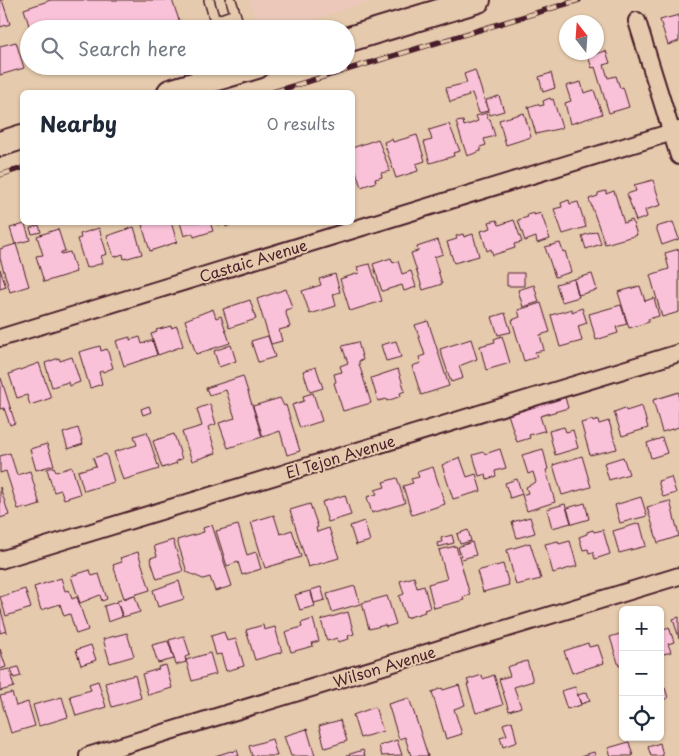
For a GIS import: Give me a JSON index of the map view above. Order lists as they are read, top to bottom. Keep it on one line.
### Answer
{"streets":{"street":["Castaic Avenue","El Tejon Avenue","Wilson Avenue"]},"north":"top","page":{"search":"Search here","heading":["Nearby","0 results"],"map_buttons":["+","−"]}}
